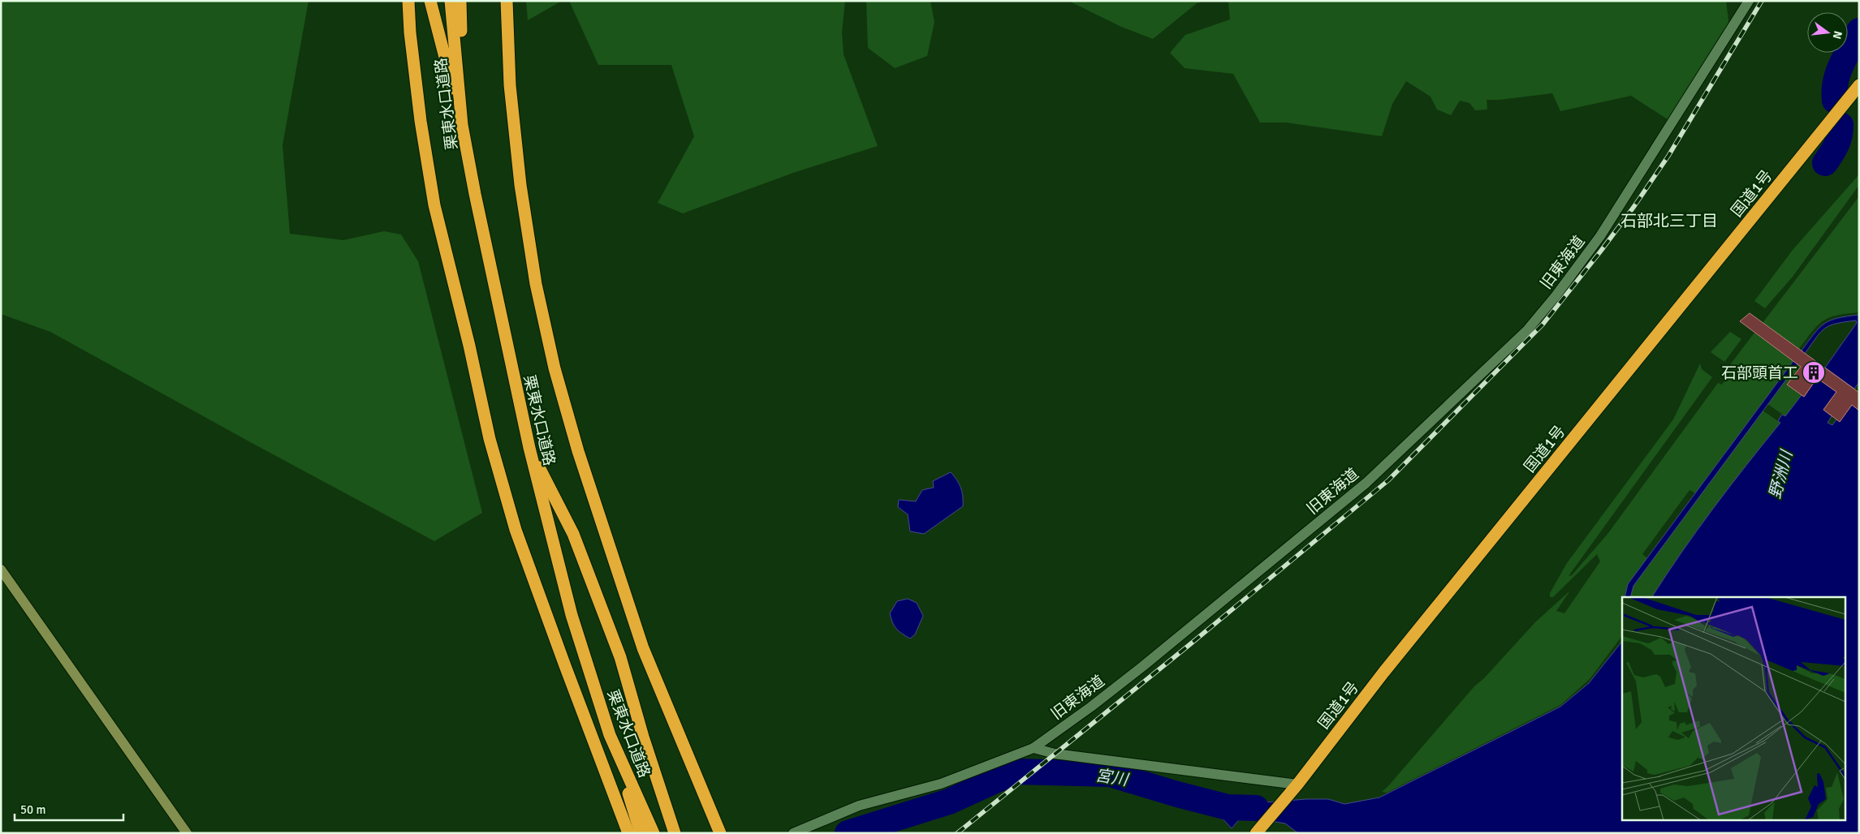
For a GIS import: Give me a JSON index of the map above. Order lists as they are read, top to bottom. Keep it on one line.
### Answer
{"streets":{"highway":["栗東水口道路","国道1号"],"street":["旧東海道"]},"districts":["石部北三丁目"],"water":["野洲川","宮川"],"places":{"building":["石部頭首工"]},"scale_bar":"50 m","north":"right"}
